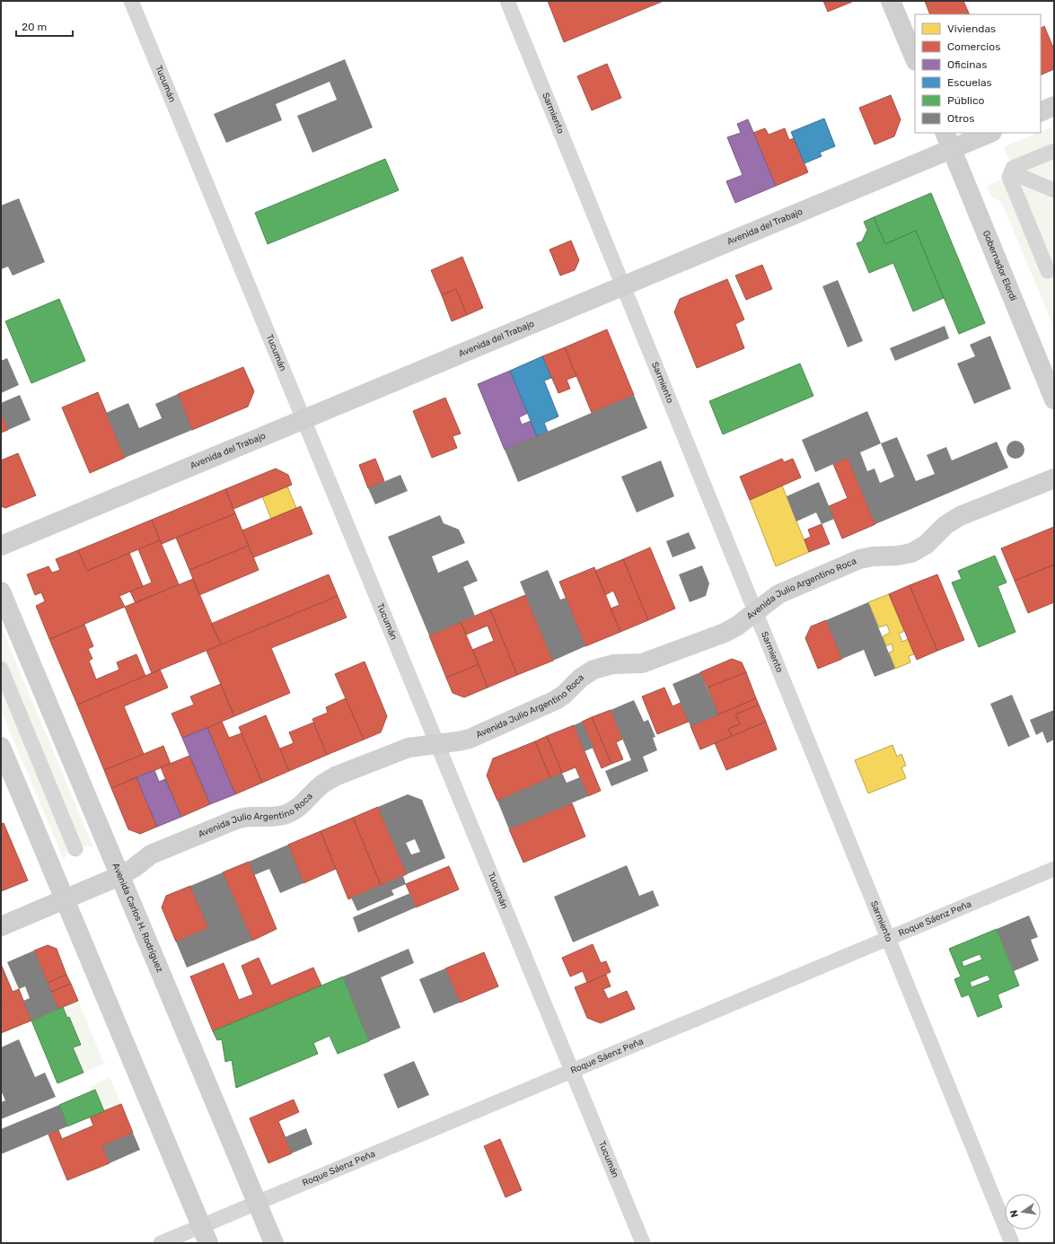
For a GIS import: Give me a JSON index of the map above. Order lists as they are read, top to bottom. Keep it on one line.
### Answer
{"streets":{"street":["Tucumán","Sarmiento","Avenida del Trabajo","Gobernador Elordi","Avenida Julio Argentino Roca","Avenida Carlos H. Rodríguez","Roque Sáenz Peña"]},"crossings":[["Tucumán","Avenida del Trabajo"],["Tucumán","Avenida Julio Argentino Roca"],["Tucumán","Roque Sáenz Peña"],["Sarmiento","Avenida del Trabajo"],["Sarmiento","Avenida Julio Argentino Roca"],["Sarmiento","Roque Sáenz Peña"],["Avenida del Trabajo","Gobernador Elordi"],["Avenida Julio Argentino Roca","Avenida Carlos H. Rodríguez"],["Avenida Carlos H. Rodríguez","Roque Sáenz Peña"]],"legend":["Viviendas","Comercios","Oficinas","Escuelas","Público","Otros"],"scale_bar":"20 m","north":"left"}
